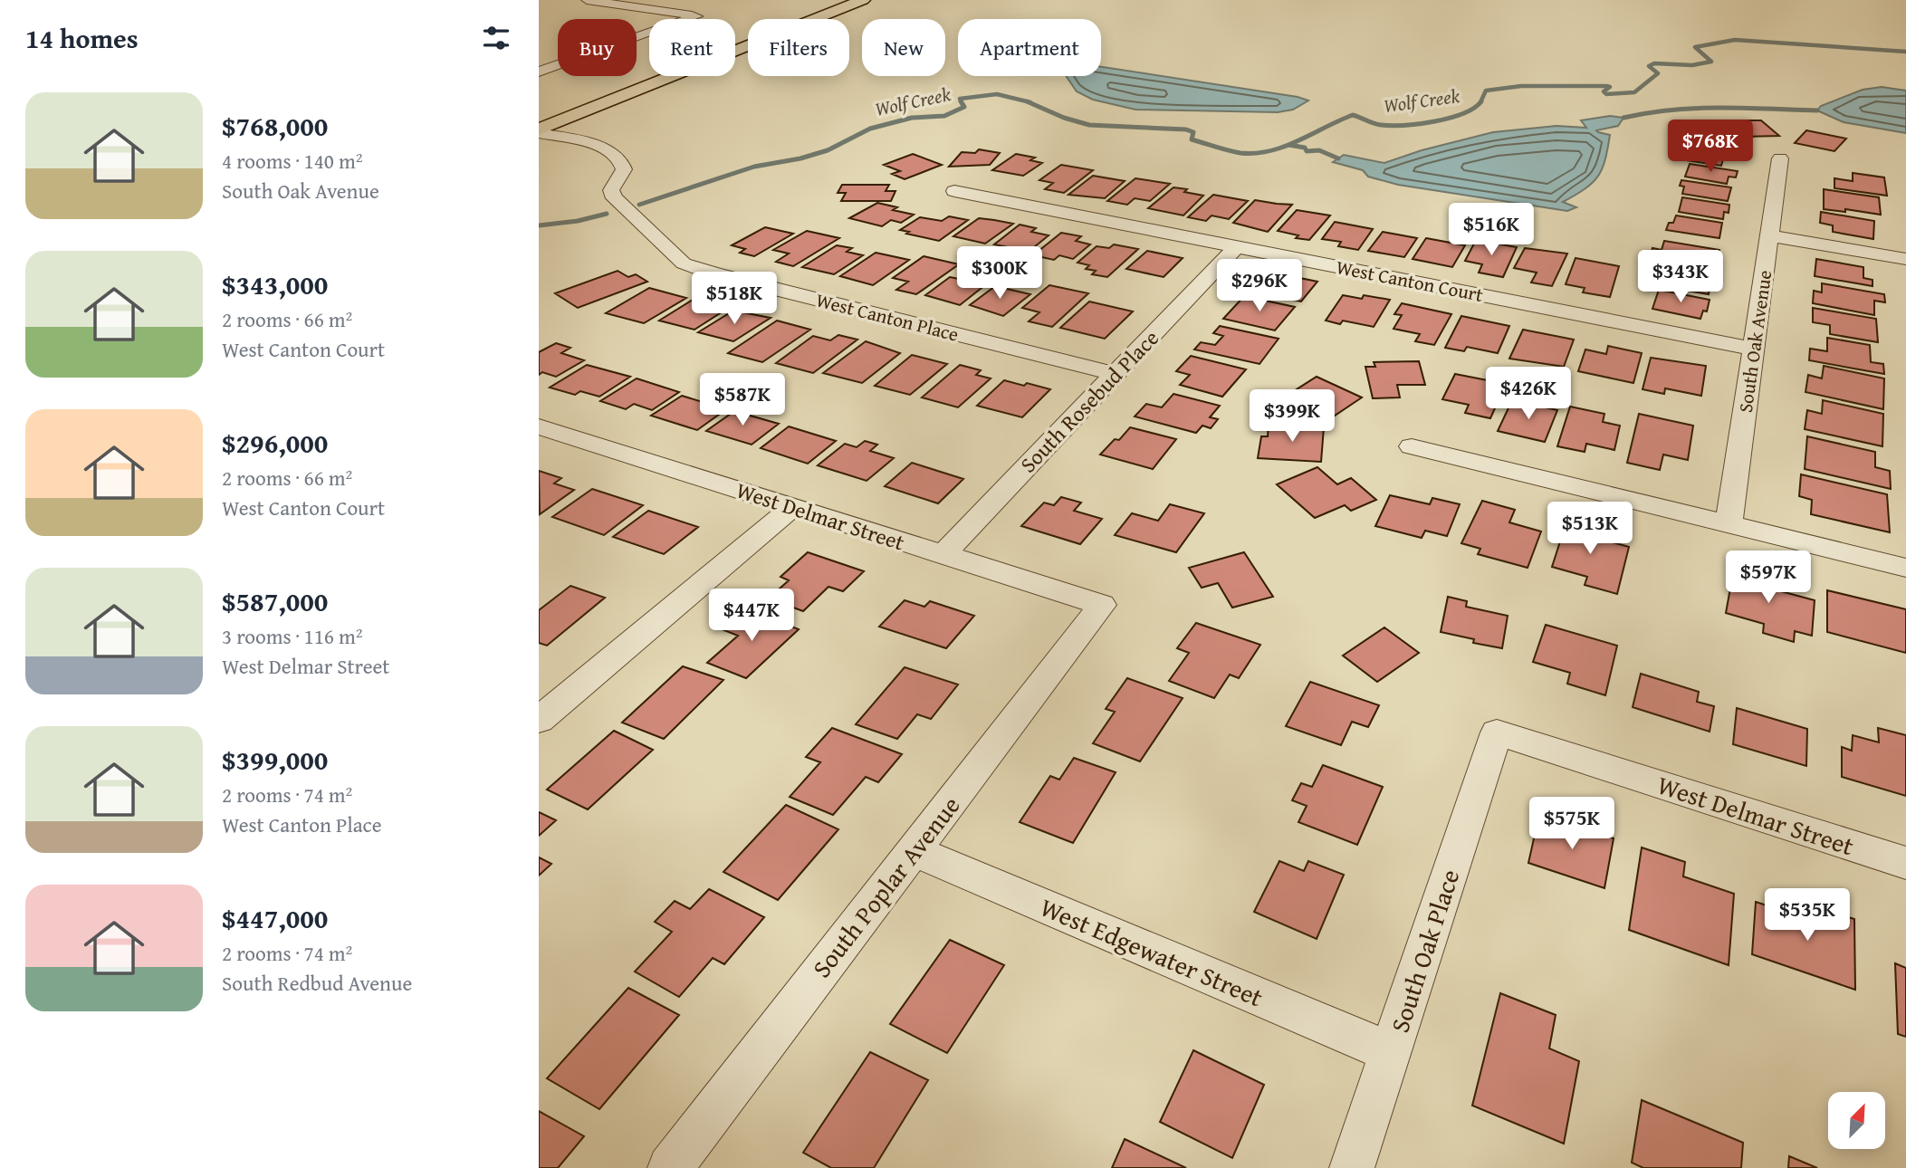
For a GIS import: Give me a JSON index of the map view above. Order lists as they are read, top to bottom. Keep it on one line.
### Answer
{"streets":{"street":["West Canton Court","West Canton Place","South Oak Avenue","South Rosebud Place","West Delmar Street","South Poplar Avenue","South Oak Place","West Edgewater Street"]},"crossings":[["West Canton Court","South Oak Avenue"],["West Canton Court","South Rosebud Place"],["West Canton Place","South Rosebud Place"],["South Rosebud Place","West Delmar Street"],["West Delmar Street","South Poplar Avenue"],["West Delmar Street","South Oak Place"],["South Poplar Avenue","West Edgewater Street"],["South Oak Place","West Edgewater Street"]],"water":["Wolf Creek"],"north":"top right","page":{"heading":"14 homes","chip":["Buy","Rent","Filters","New","Apartment"],"list":[{"name":"$768,000","note":"4 rooms · 140 m² · South Oak Avenue"},{"name":"$343,000","note":"2 rooms · 66 m² · West Canton Court"},{"name":"$296,000","note":"2 rooms · 66 m² · West Canton Court"},{"name":"$587,000","note":"3 rooms · 116 m² · West Delmar Street"},{"name":"$399,000","note":"2 rooms · 74 m² · West Canton Place"},{"name":"$447,000","note":"2 rooms · 74 m² · South Redbud Avenue"}],"price":["$768K","$516K","$300K","$343K","$296K","$518K","$426K","$587K","$399K","$513K","$597K","$447K","$575K","$535K"]}}
